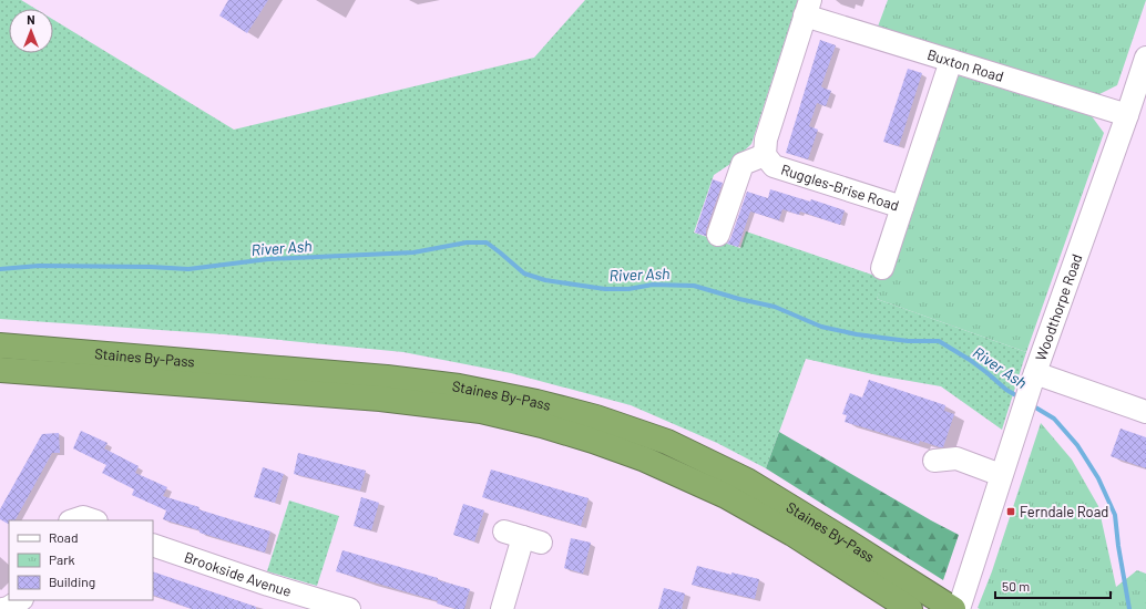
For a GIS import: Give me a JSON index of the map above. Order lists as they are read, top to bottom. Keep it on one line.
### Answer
{"streets":{"highway":["Staines By-Pass"],"street":["Buxton Road","Ruggles-Brise Road","Woodthorpe Road","Brookside Avenue"]},"crossings":[["Buxton Road","Ruggles-Brise Road"],["Buxton Road","Woodthorpe Road"],["Woodthorpe Road","Staines By-Pass"]],"water":["River Ash"],"places":{"transit":["Ferndale Road"]},"legend":["Road","Park","Building"],"scale_bar":"50 m","north":"top"}
